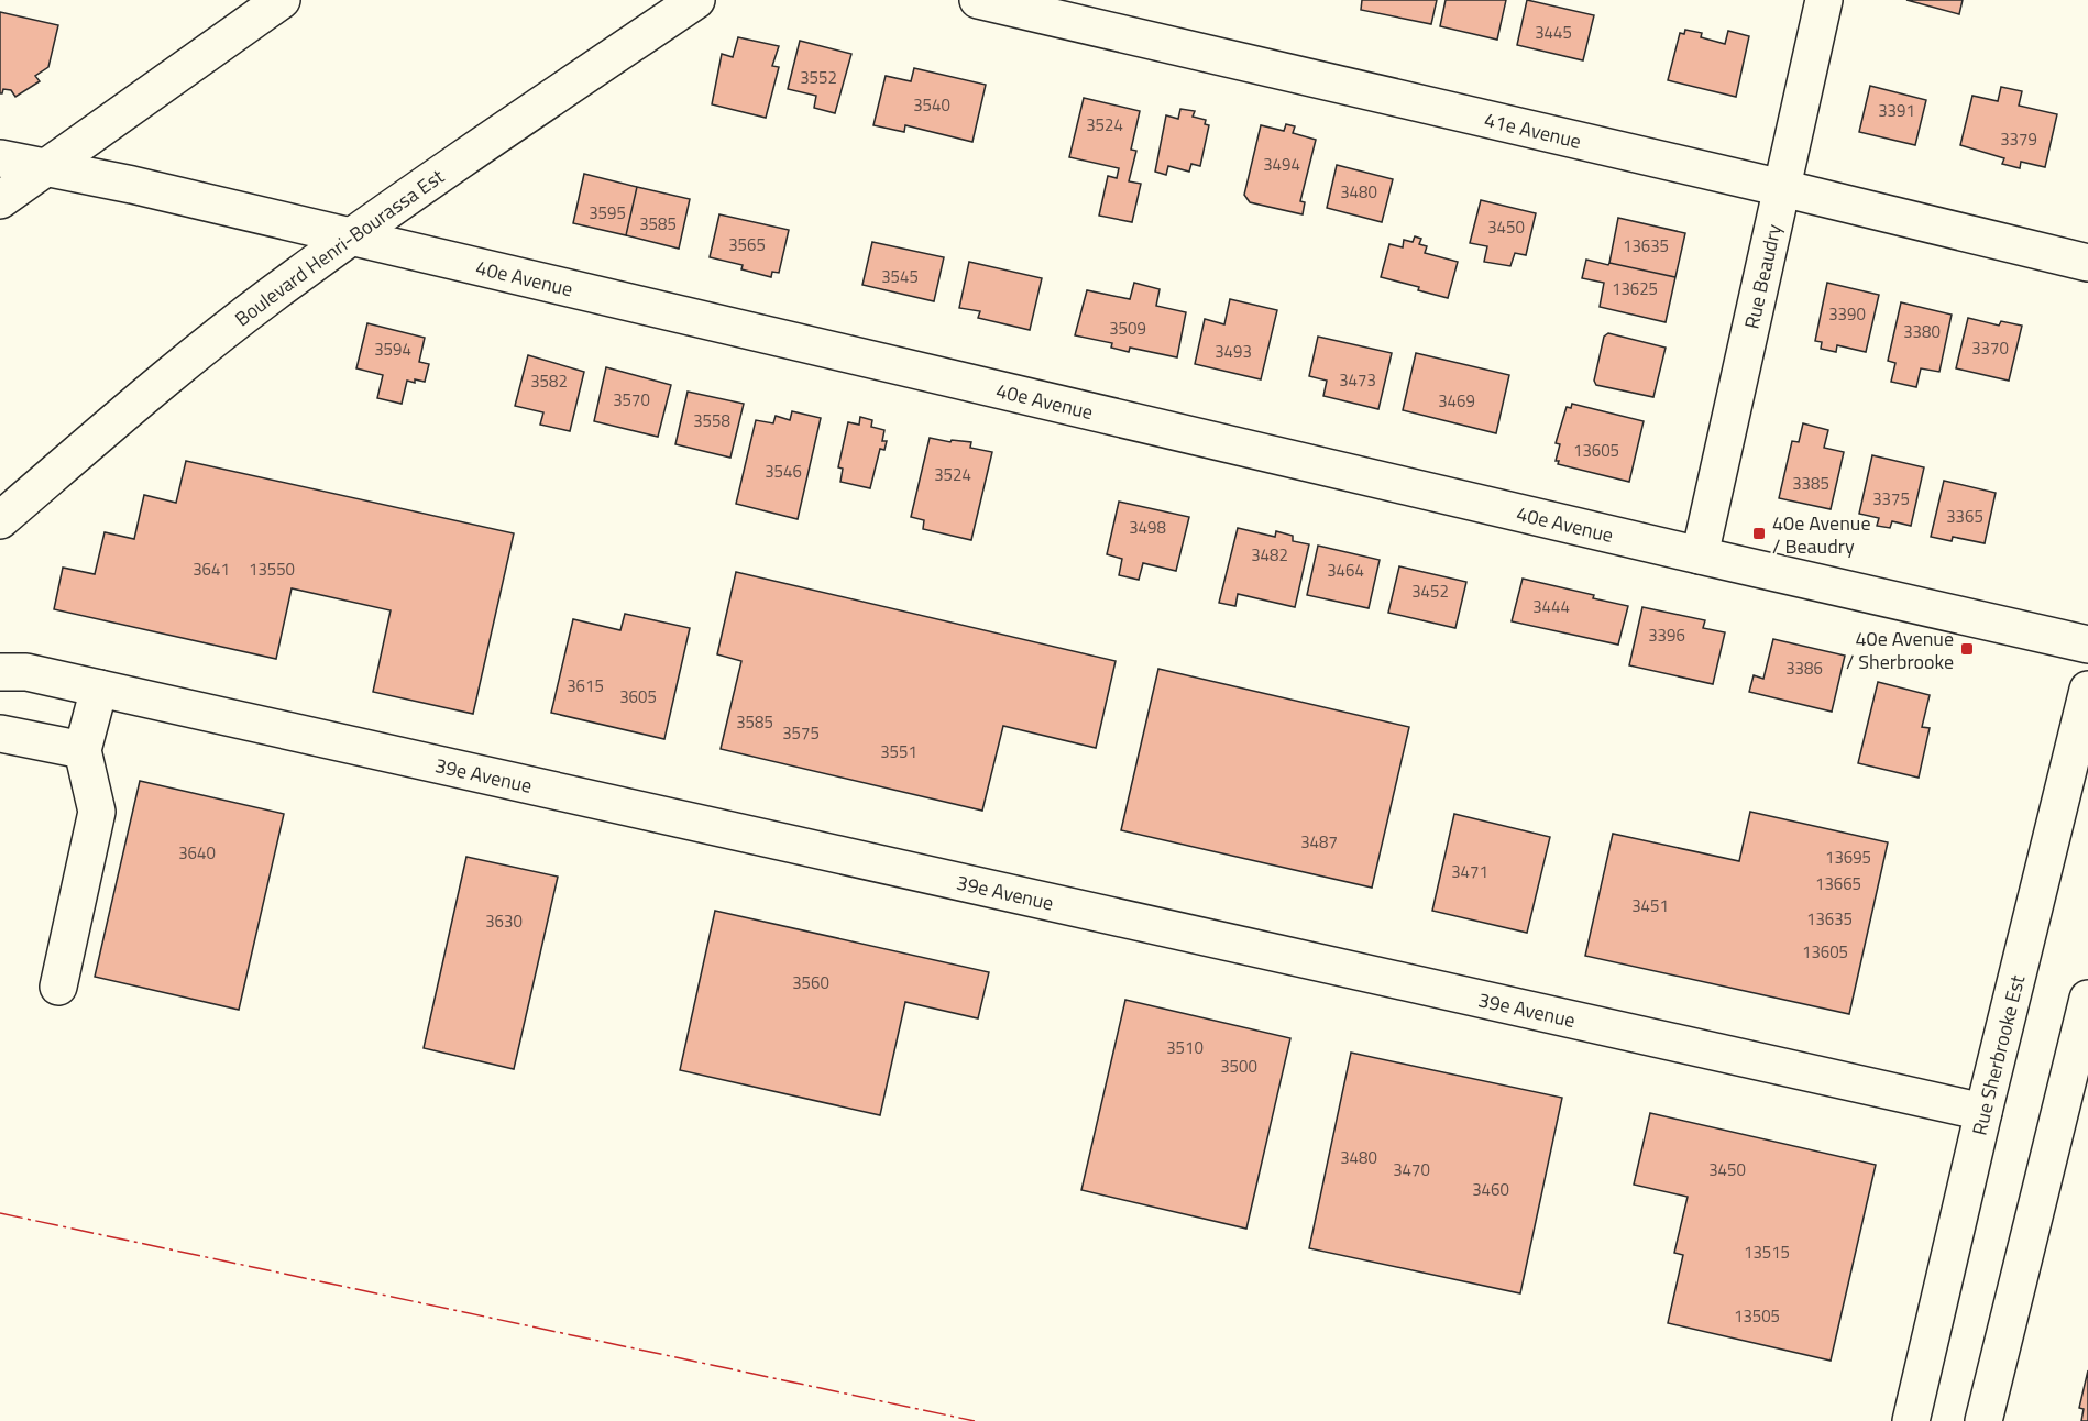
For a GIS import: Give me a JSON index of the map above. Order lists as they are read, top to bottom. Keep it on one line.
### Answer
{"streets":{"street":["41e Avenue","Boulevard Henri-Bourassa Est","Rue Beaudry","40e Avenue","39e Avenue","Rue Sherbrooke Est"]},"crossings":[["41e Avenue","Rue Beaudry"],["Boulevard Henri-Bourassa Est","40e Avenue"],["Rue Beaudry","40e Avenue"],["39e Avenue","Rue Sherbrooke Est"]],"places":{"transit":["40e Avenue / Beaudry","40e Avenue / Sherbrooke"]},"house_numbers":["3445","3552","3540","3391","3524","3379","3494","3480","3595","3585","3450","3565","13635","3545","13625","3390","3509","3380","3370","3594","3493","3473","3582","3570","3469","3558","13605","3546","3524","3385","3375","3365","3498","3482","3641","13550","3464","3452","3444","3396","3386","3615","3605","3585","3575","3551","3487","3640","13695","3471","13665","3451","13635","3630","13605","3560","3510","3500","3480","3470","3450","3460","13515","13505"]}
